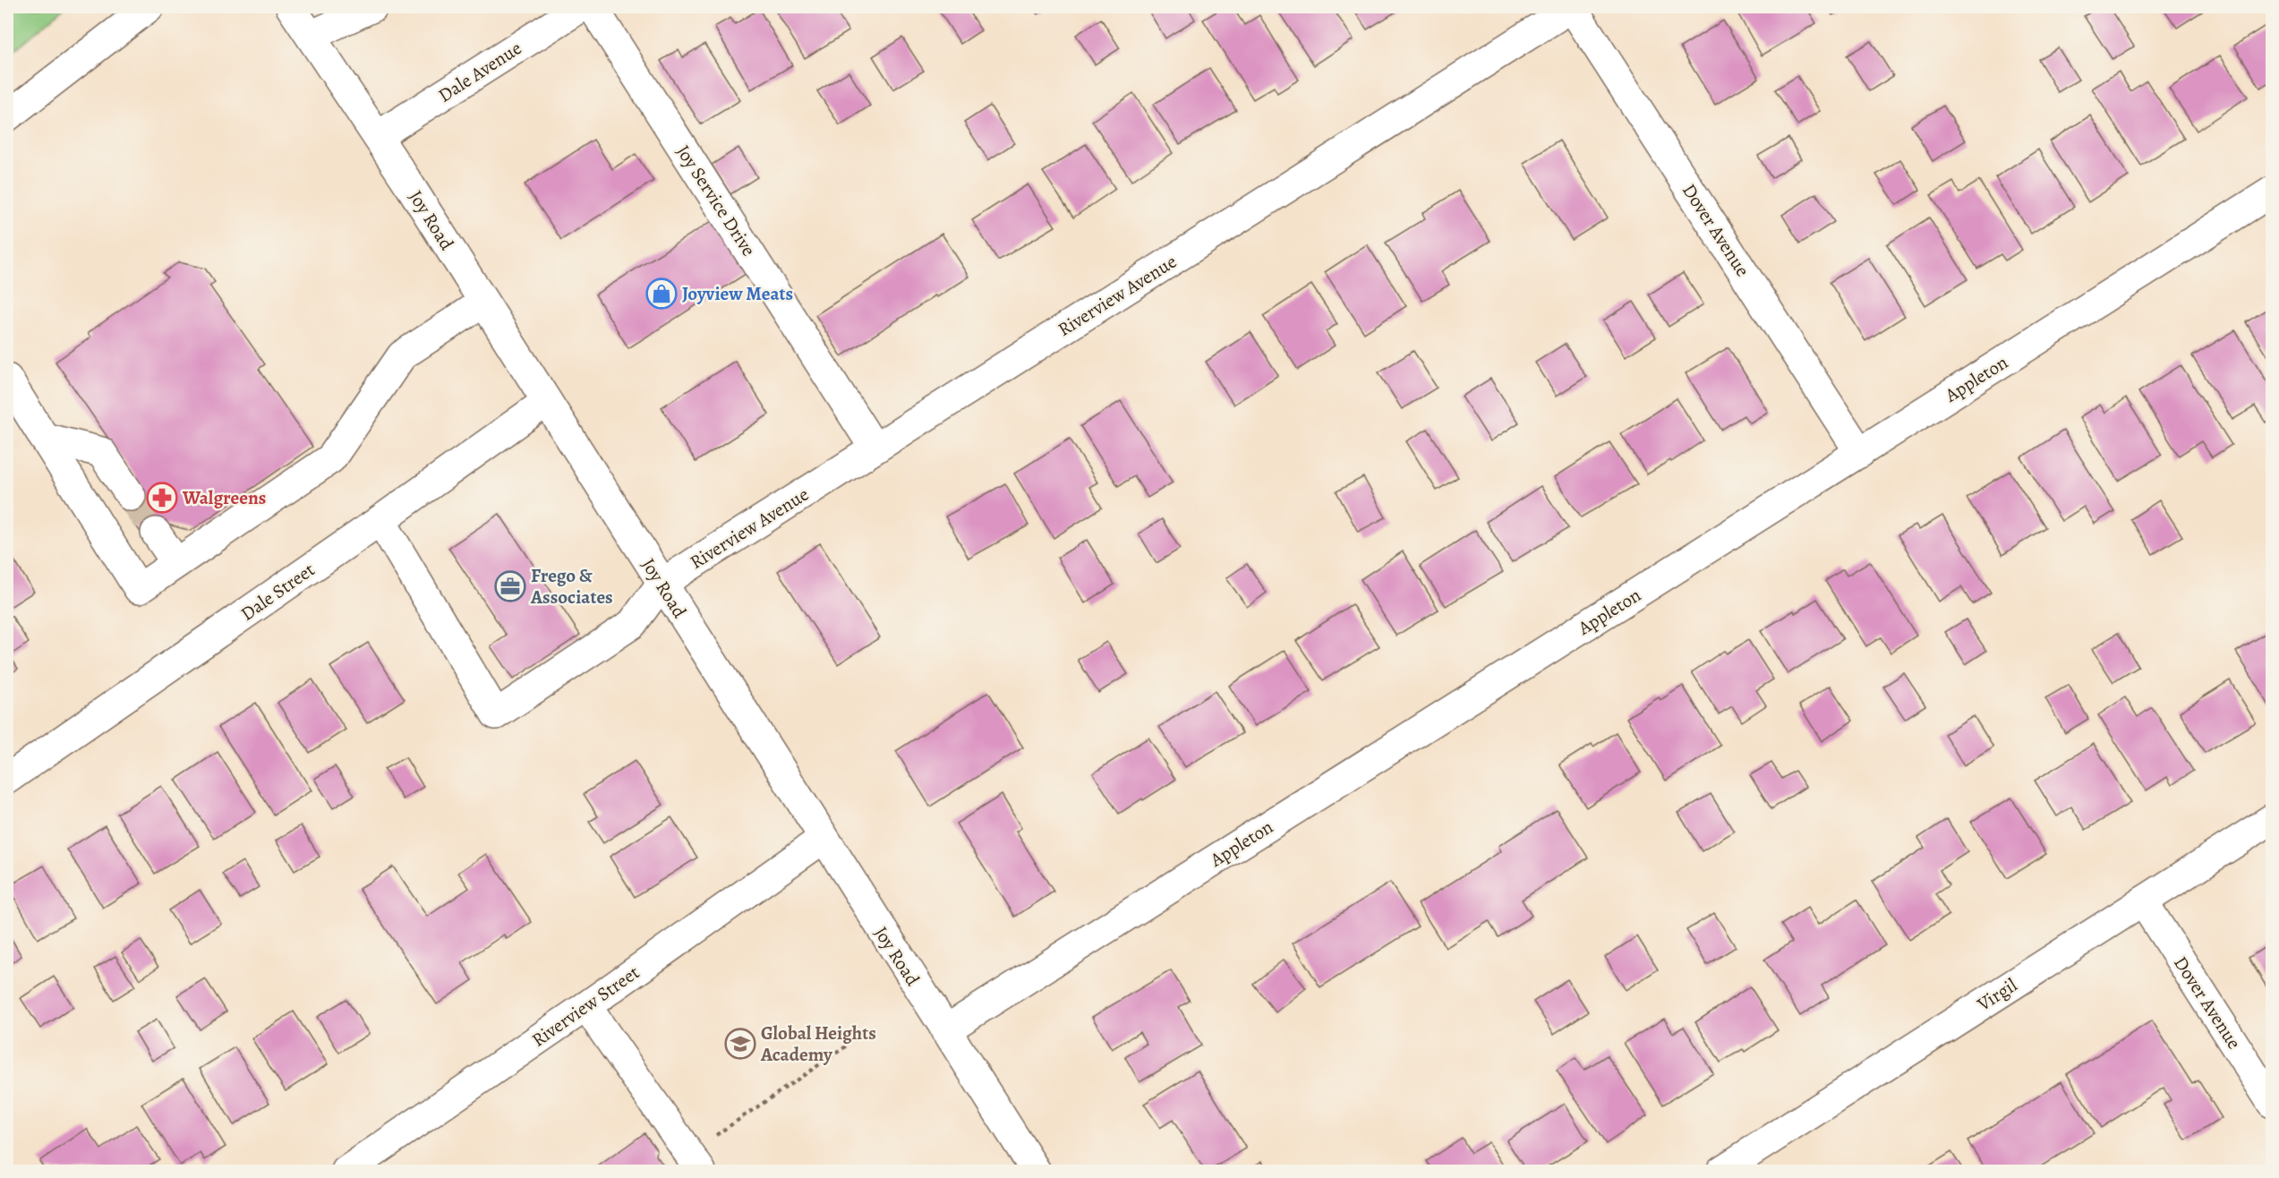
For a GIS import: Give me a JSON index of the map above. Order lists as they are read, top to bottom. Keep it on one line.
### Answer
{"streets":{"street":["Dale Avenue","Joy Service Drive","Joy Road","Dover Avenue","Riverview Avenue","Appleton","Dale Street","Virgil","Riverview Street"]},"crossings":[["Dale Avenue","Joy Road"],["Joy Service Drive","Riverview Avenue"],["Joy Road","Riverview Avenue"],["Joy Road","Appleton"],["Joy Road","Dale Street"],["Joy Road","Riverview Street"],["Dover Avenue","Riverview Avenue"],["Dover Avenue","Appleton"],["Dover Avenue","Virgil"]],"places":{"shop":["Joyview Meats"],"pharmacy":["Walgreens"],"office":["Frego & Associates"],"school or university":["Global Heights Academy"]}}
